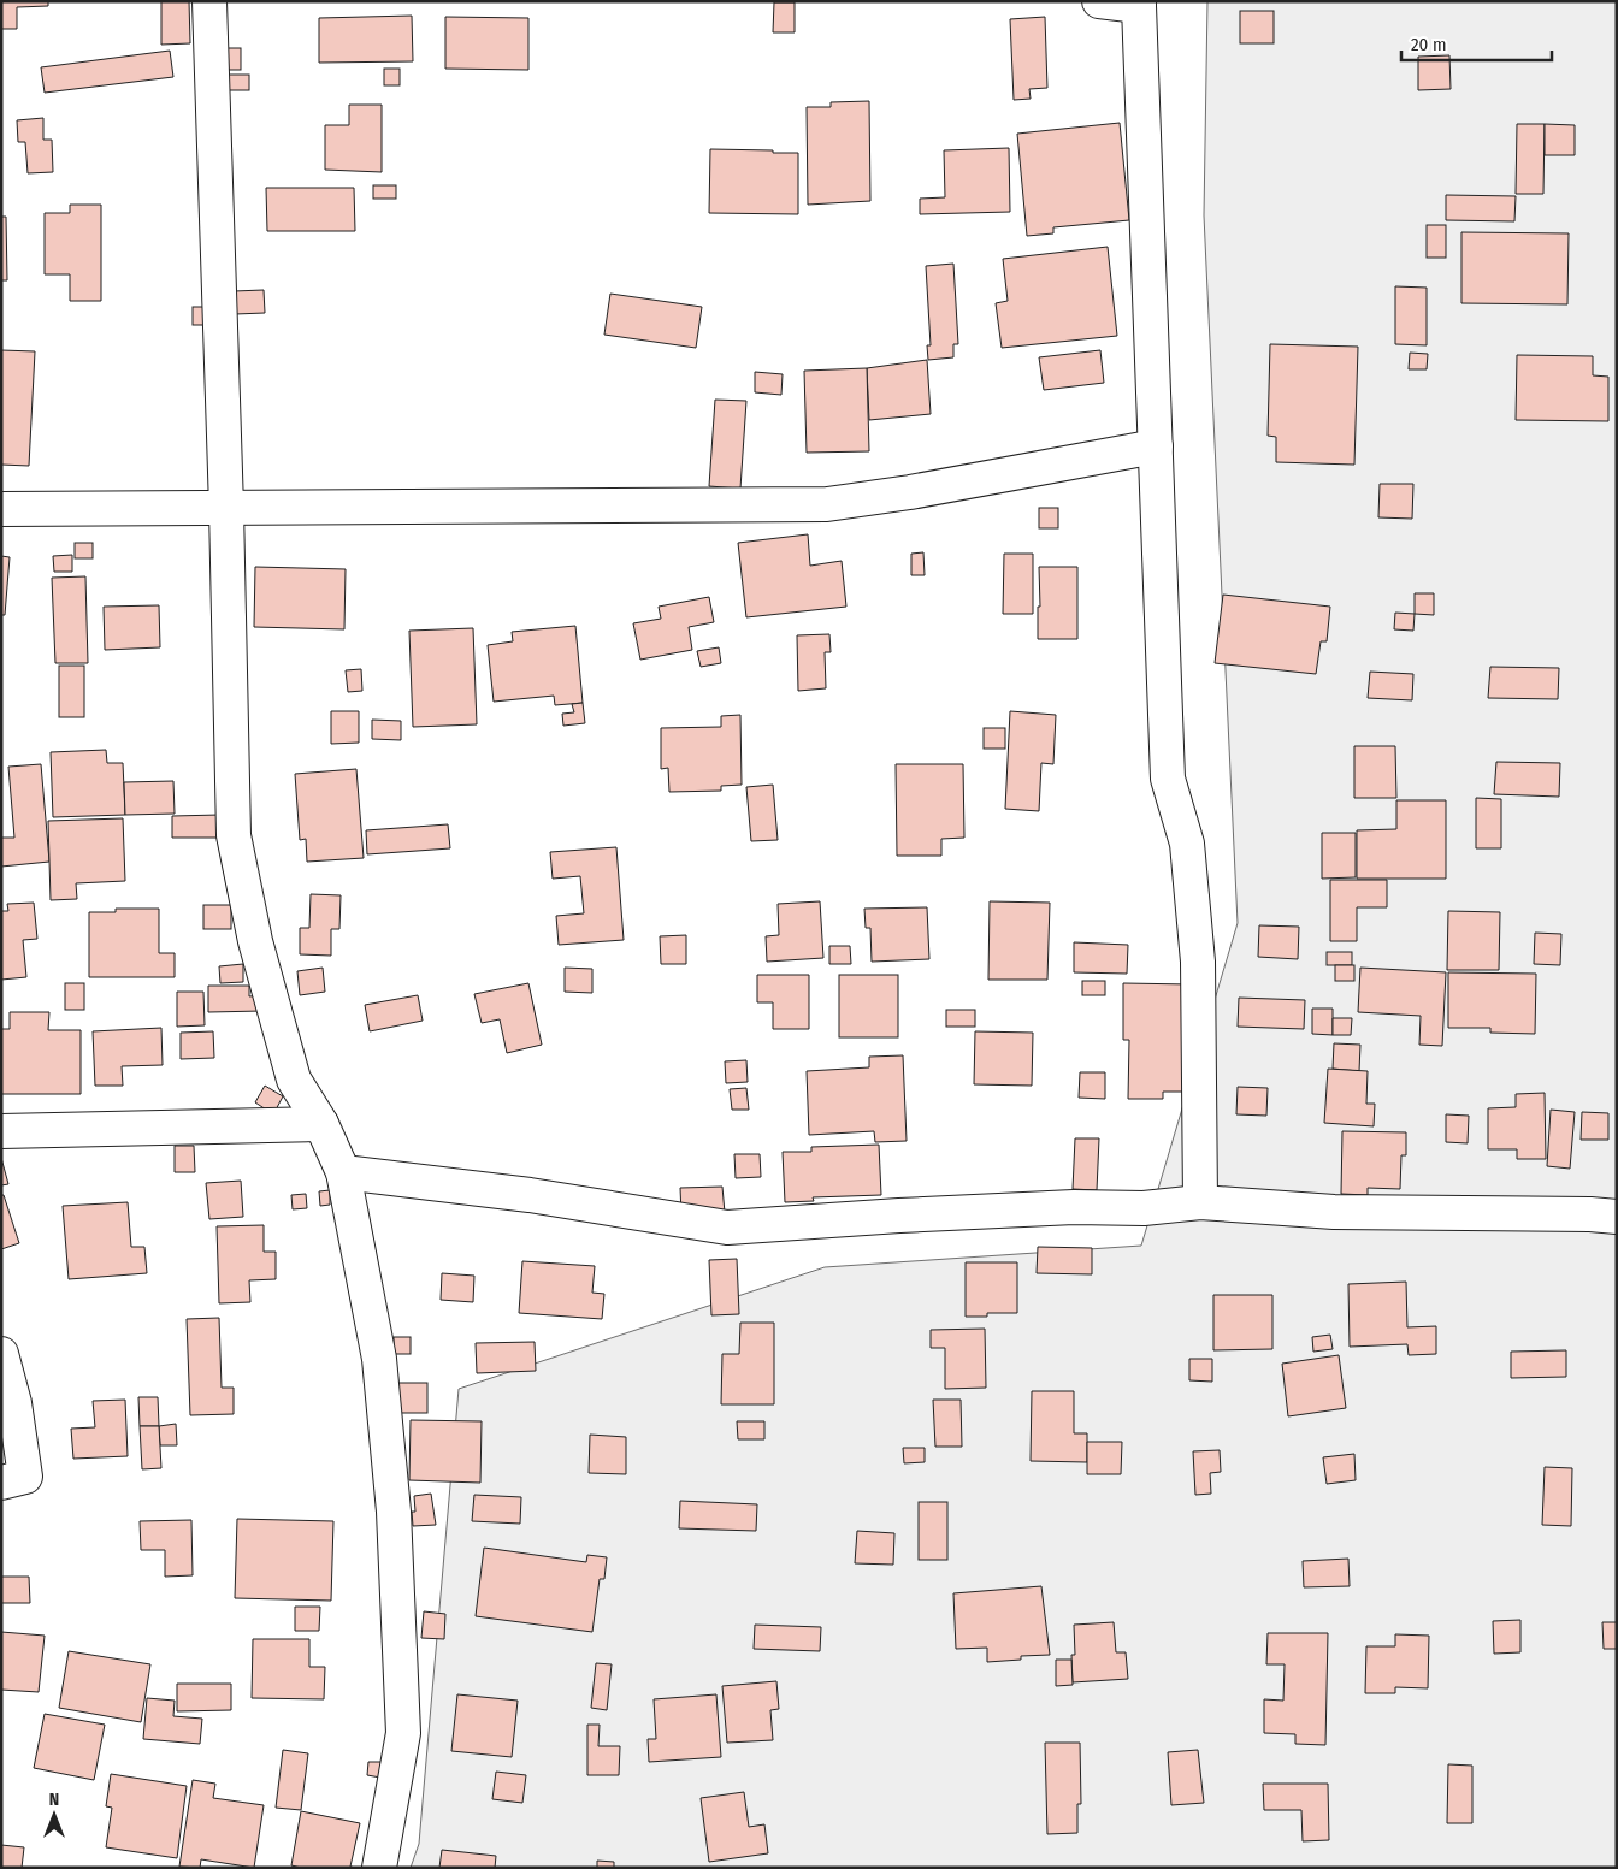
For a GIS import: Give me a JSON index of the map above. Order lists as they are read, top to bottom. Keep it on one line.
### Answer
{"scale_bar":"20 m","north":"top"}
